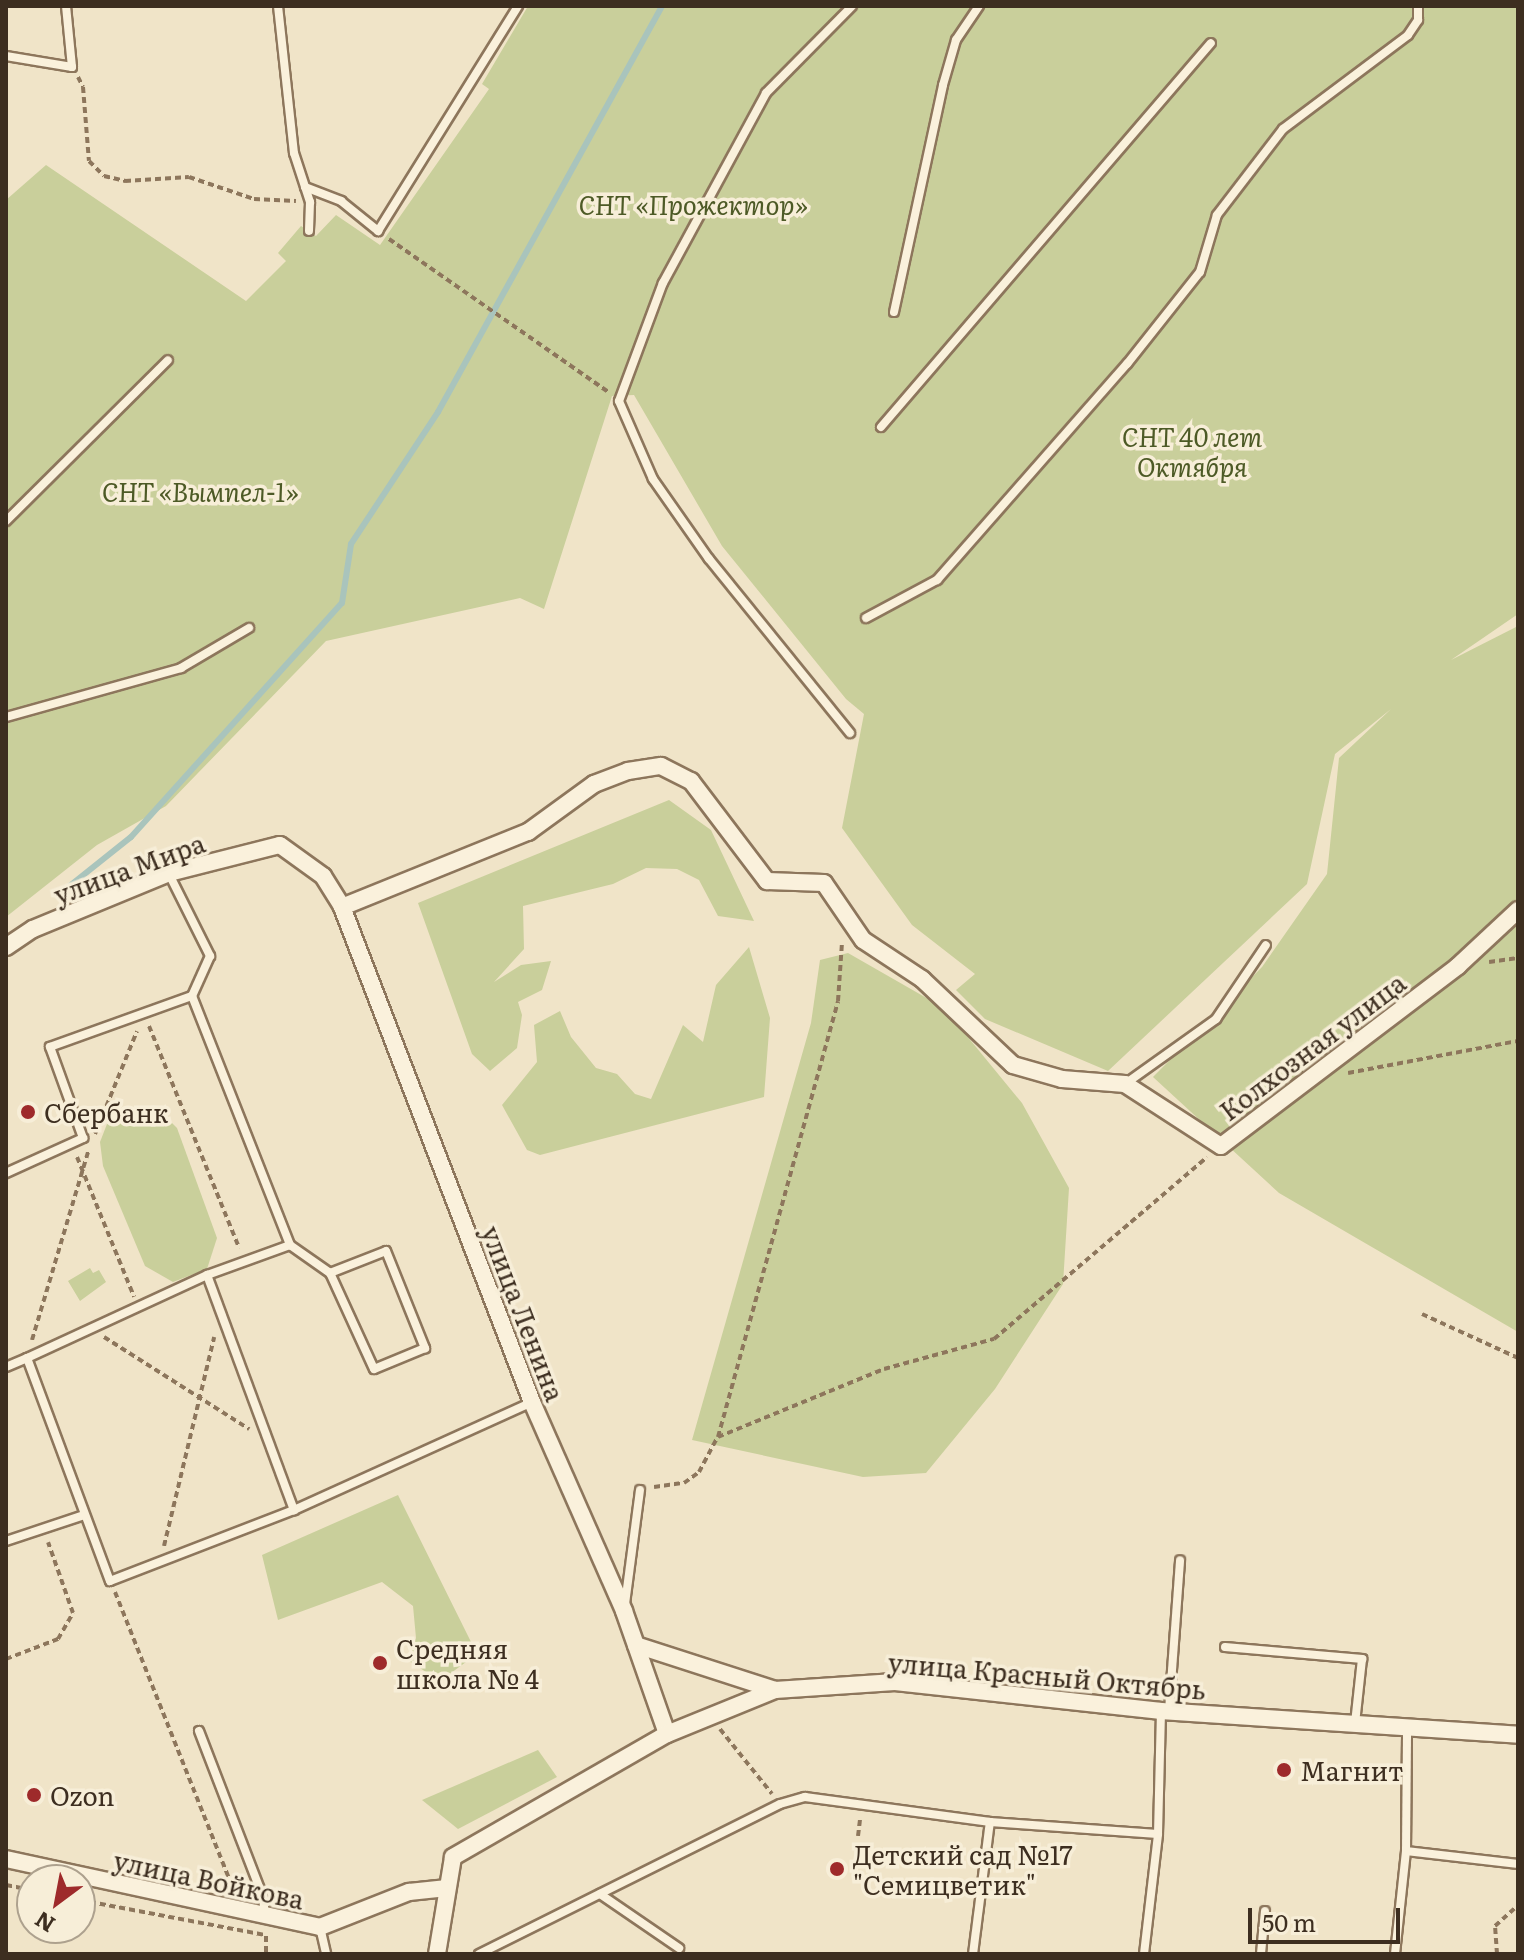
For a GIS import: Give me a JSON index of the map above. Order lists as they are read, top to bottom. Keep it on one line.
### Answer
{"streets":{"street":["улица Мира","Колхозная улица","улица Ленина","улица Красный Октябрь","улица Войкова"]},"crossings":[["улица Мира","улица Ленина"],["улица Ленина","улица Красный Октябрь"],["улица Красный Октябрь","улица Войкова"]],"parks":["СНТ «Прожектор»","СНТ 40 лет Октября","СНТ «Вымпел-1»"],"places":["Сбербанк","Средняя школа № 4","Магнит","Ozon","Детский сад №17 \"Семицветик\""],"scale_bar":"50 m","north":"bottom left"}
